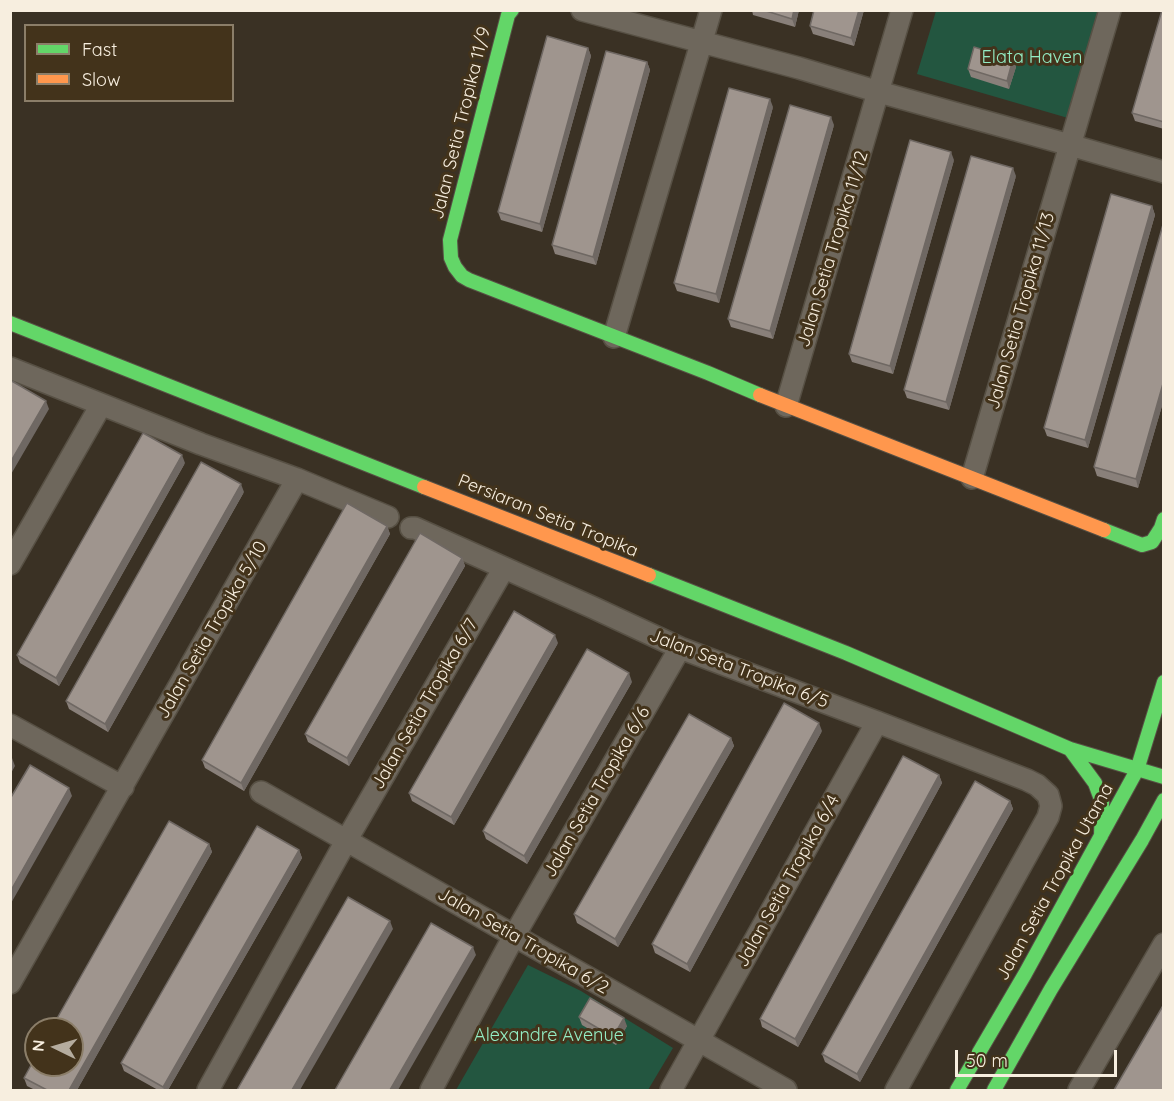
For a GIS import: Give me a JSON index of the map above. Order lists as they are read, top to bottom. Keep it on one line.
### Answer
{"streets":{"street":["Jalan Setia Tropika 11/9","Jalan Setia Tropika 11/12","Jalan Setia Tropika 11/13","Persiaran Setia Tropika","Jalan Setia Tropika 5/10","Jalan Seta Tropika 6/5","Jalan Setia Tropika 6/7","Jalan Setia Tropika 6/6","Jalan Setia Tropika 6/4","Jalan Setia Tropika Utama","Jalan Setia Tropika 6/2"]},"crossings":[["Persiaran Setia Tropika","Jalan Setia Tropika Utama"],["Jalan Seta Tropika 6/5","Jalan Setia Tropika 6/7"],["Jalan Seta Tropika 6/5","Jalan Setia Tropika 6/6"],["Jalan Seta Tropika 6/5","Jalan Setia Tropika 6/4"],["Jalan Setia Tropika 6/7","Jalan Setia Tropika 6/2"],["Jalan Setia Tropika 6/6","Jalan Setia Tropika 6/2"],["Jalan Setia Tropika 6/4","Jalan Setia Tropika 6/2"]],"parks":["Elata Haven","Alexandre Avenue"],"legend":["Fast","Slow"],"scale_bar":"50 m","north":"left"}
